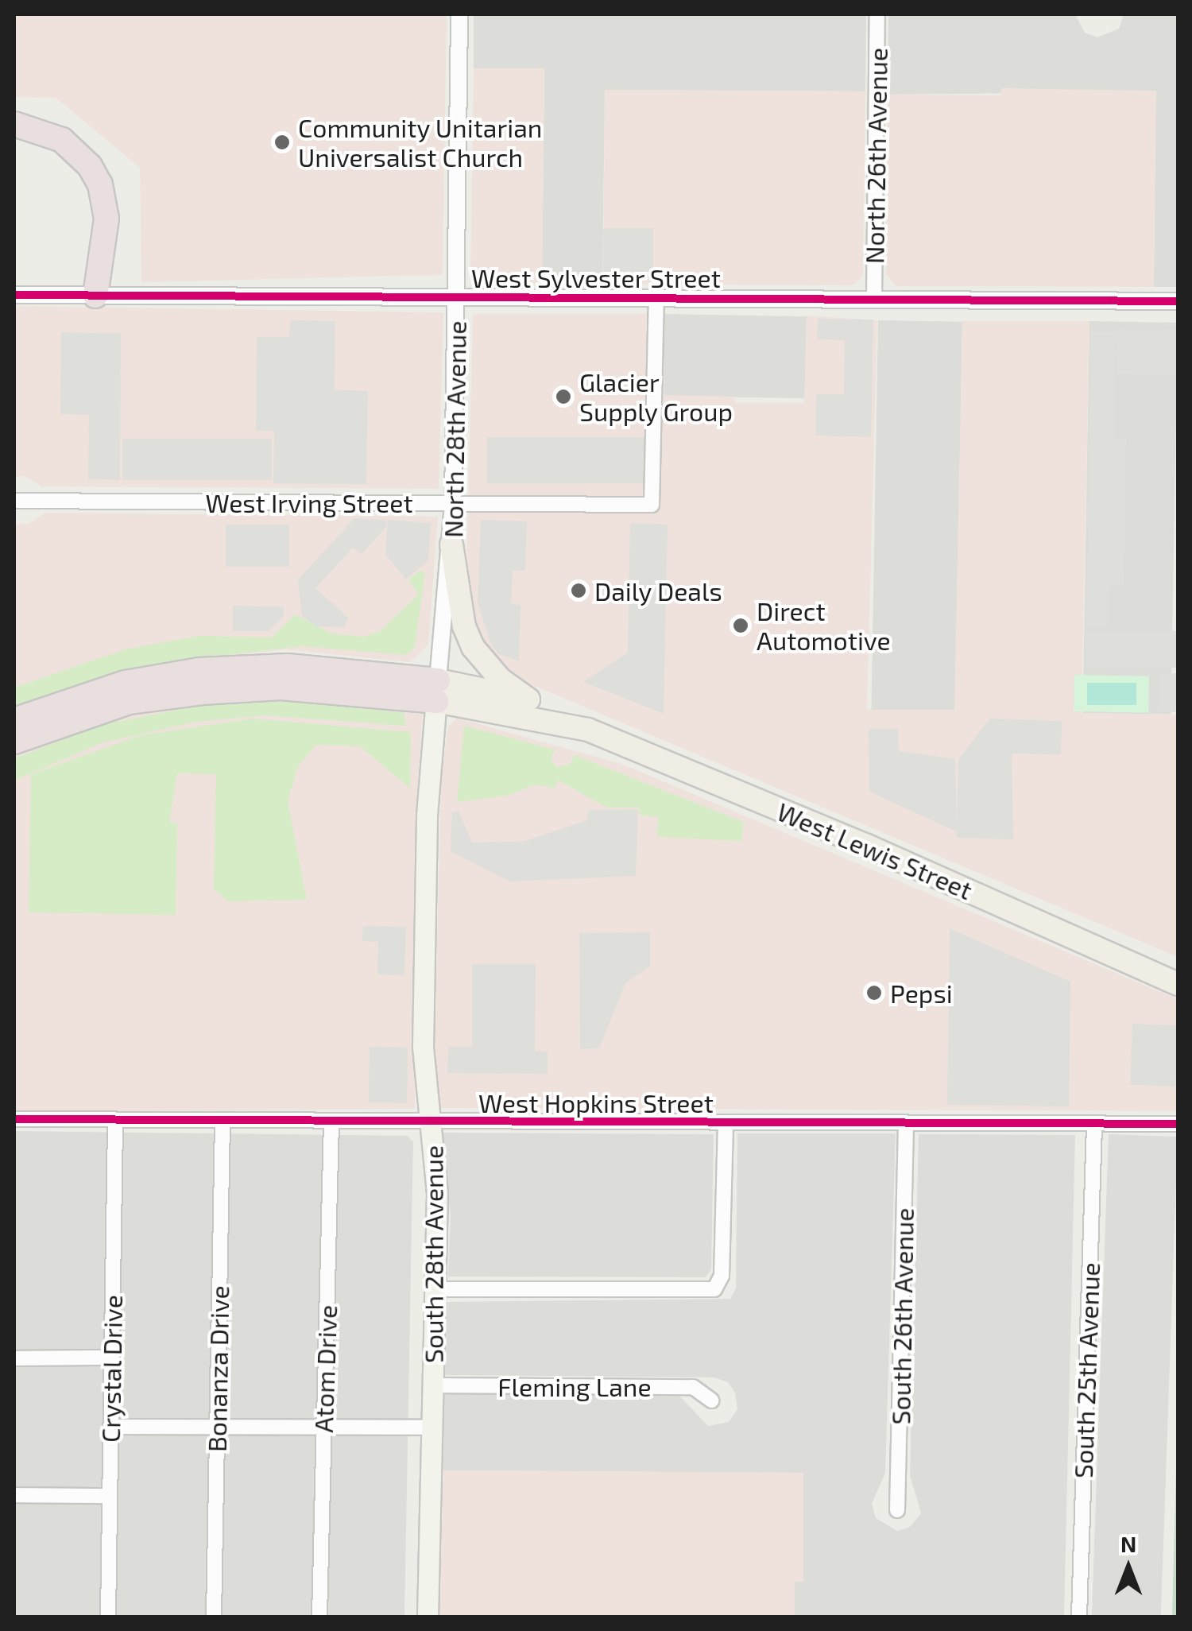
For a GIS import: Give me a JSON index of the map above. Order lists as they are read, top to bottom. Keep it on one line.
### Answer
{"streets":{"main road":["West Lewis Street","South 28th Avenue"],"street":["North 26th Avenue","West Sylvester Street","North 28th Avenue","West Irving Street","West Hopkins Street","South 26th Avenue","Crystal Drive","Bonanza Drive","Atom Drive","South 25th Avenue","Fleming Lane"]},"crossings":[["North 26th Avenue","West Sylvester Street"],["West Sylvester Street","North 28th Avenue"],["West Sylvester Street","West Irving Street"],["North 28th Avenue","West Irving Street"],["North 28th Avenue","West Lewis Street"],["North 28th Avenue","South 28th Avenue"],["West Lewis Street","South 28th Avenue"],["West Hopkins Street","South 28th Avenue"],["West Hopkins Street","South 26th Avenue"],["West Hopkins Street","Crystal Drive"],["West Hopkins Street","Bonanza Drive"],["West Hopkins Street","Atom Drive"],["West Hopkins Street","South 25th Avenue"],["South 28th Avenue","Fleming Lane"]],"places":["Community Unitarian Universalist Church","Glacier Supply Group","Daily Deals","Direct Automotive","Pepsi"],"north":"top"}
